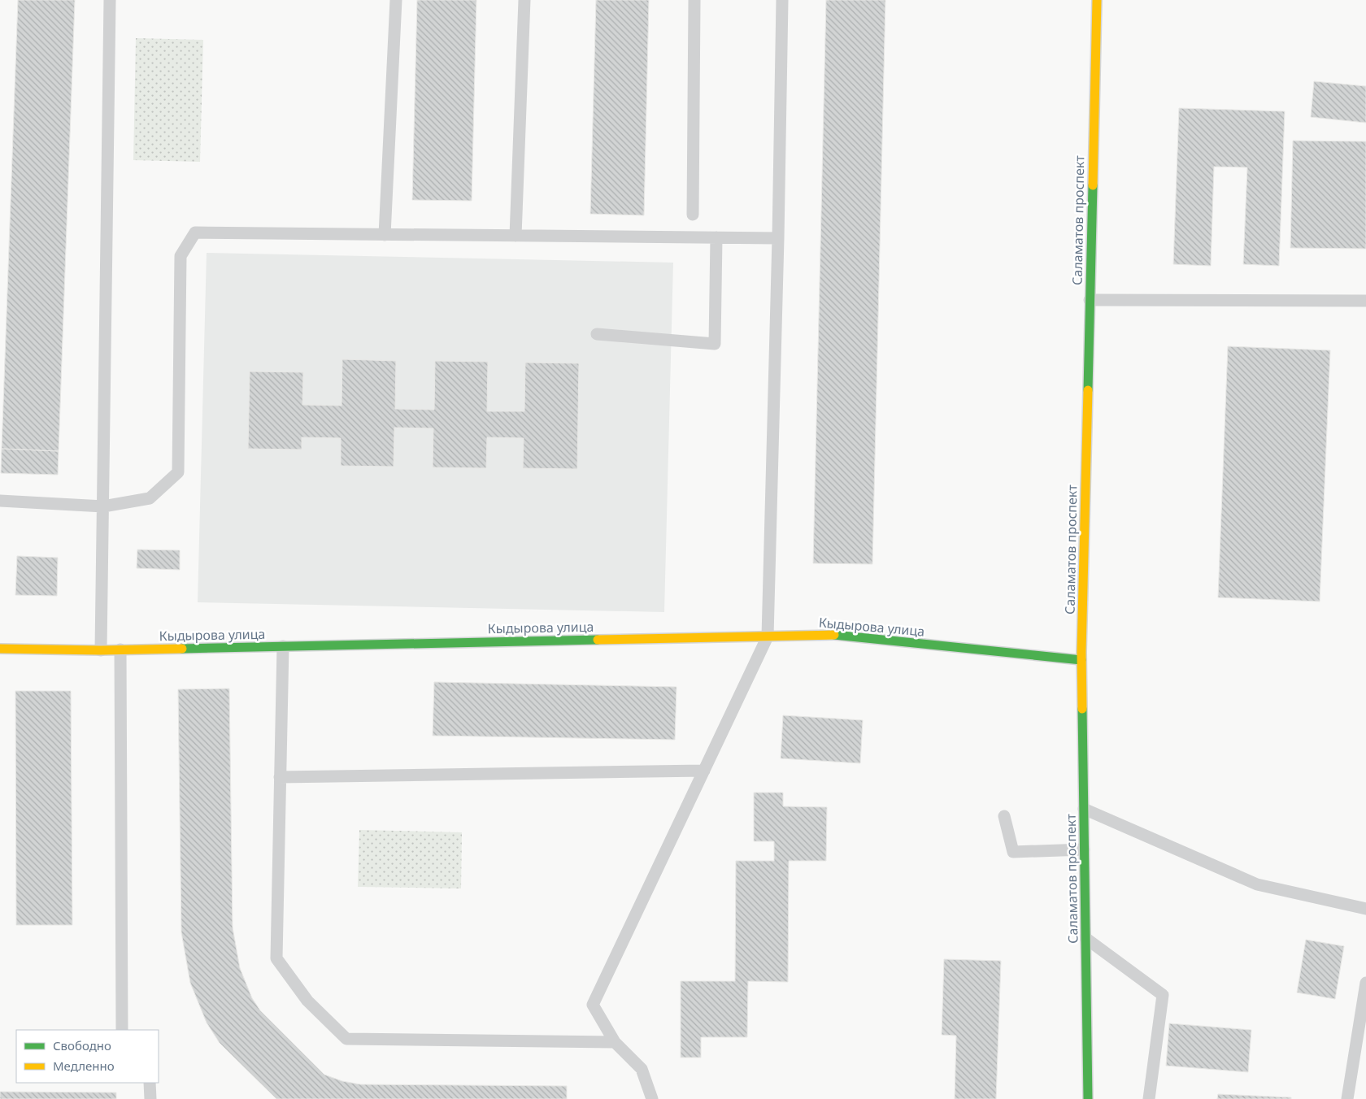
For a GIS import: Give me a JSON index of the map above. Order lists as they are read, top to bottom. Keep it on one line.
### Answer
{"streets":{"street":["Саламатов проспект","Кыдырова улица"]},"crossings":[["Саламатов проспект","Кыдырова улица"]],"legend":["Свободно","Медленно"]}
